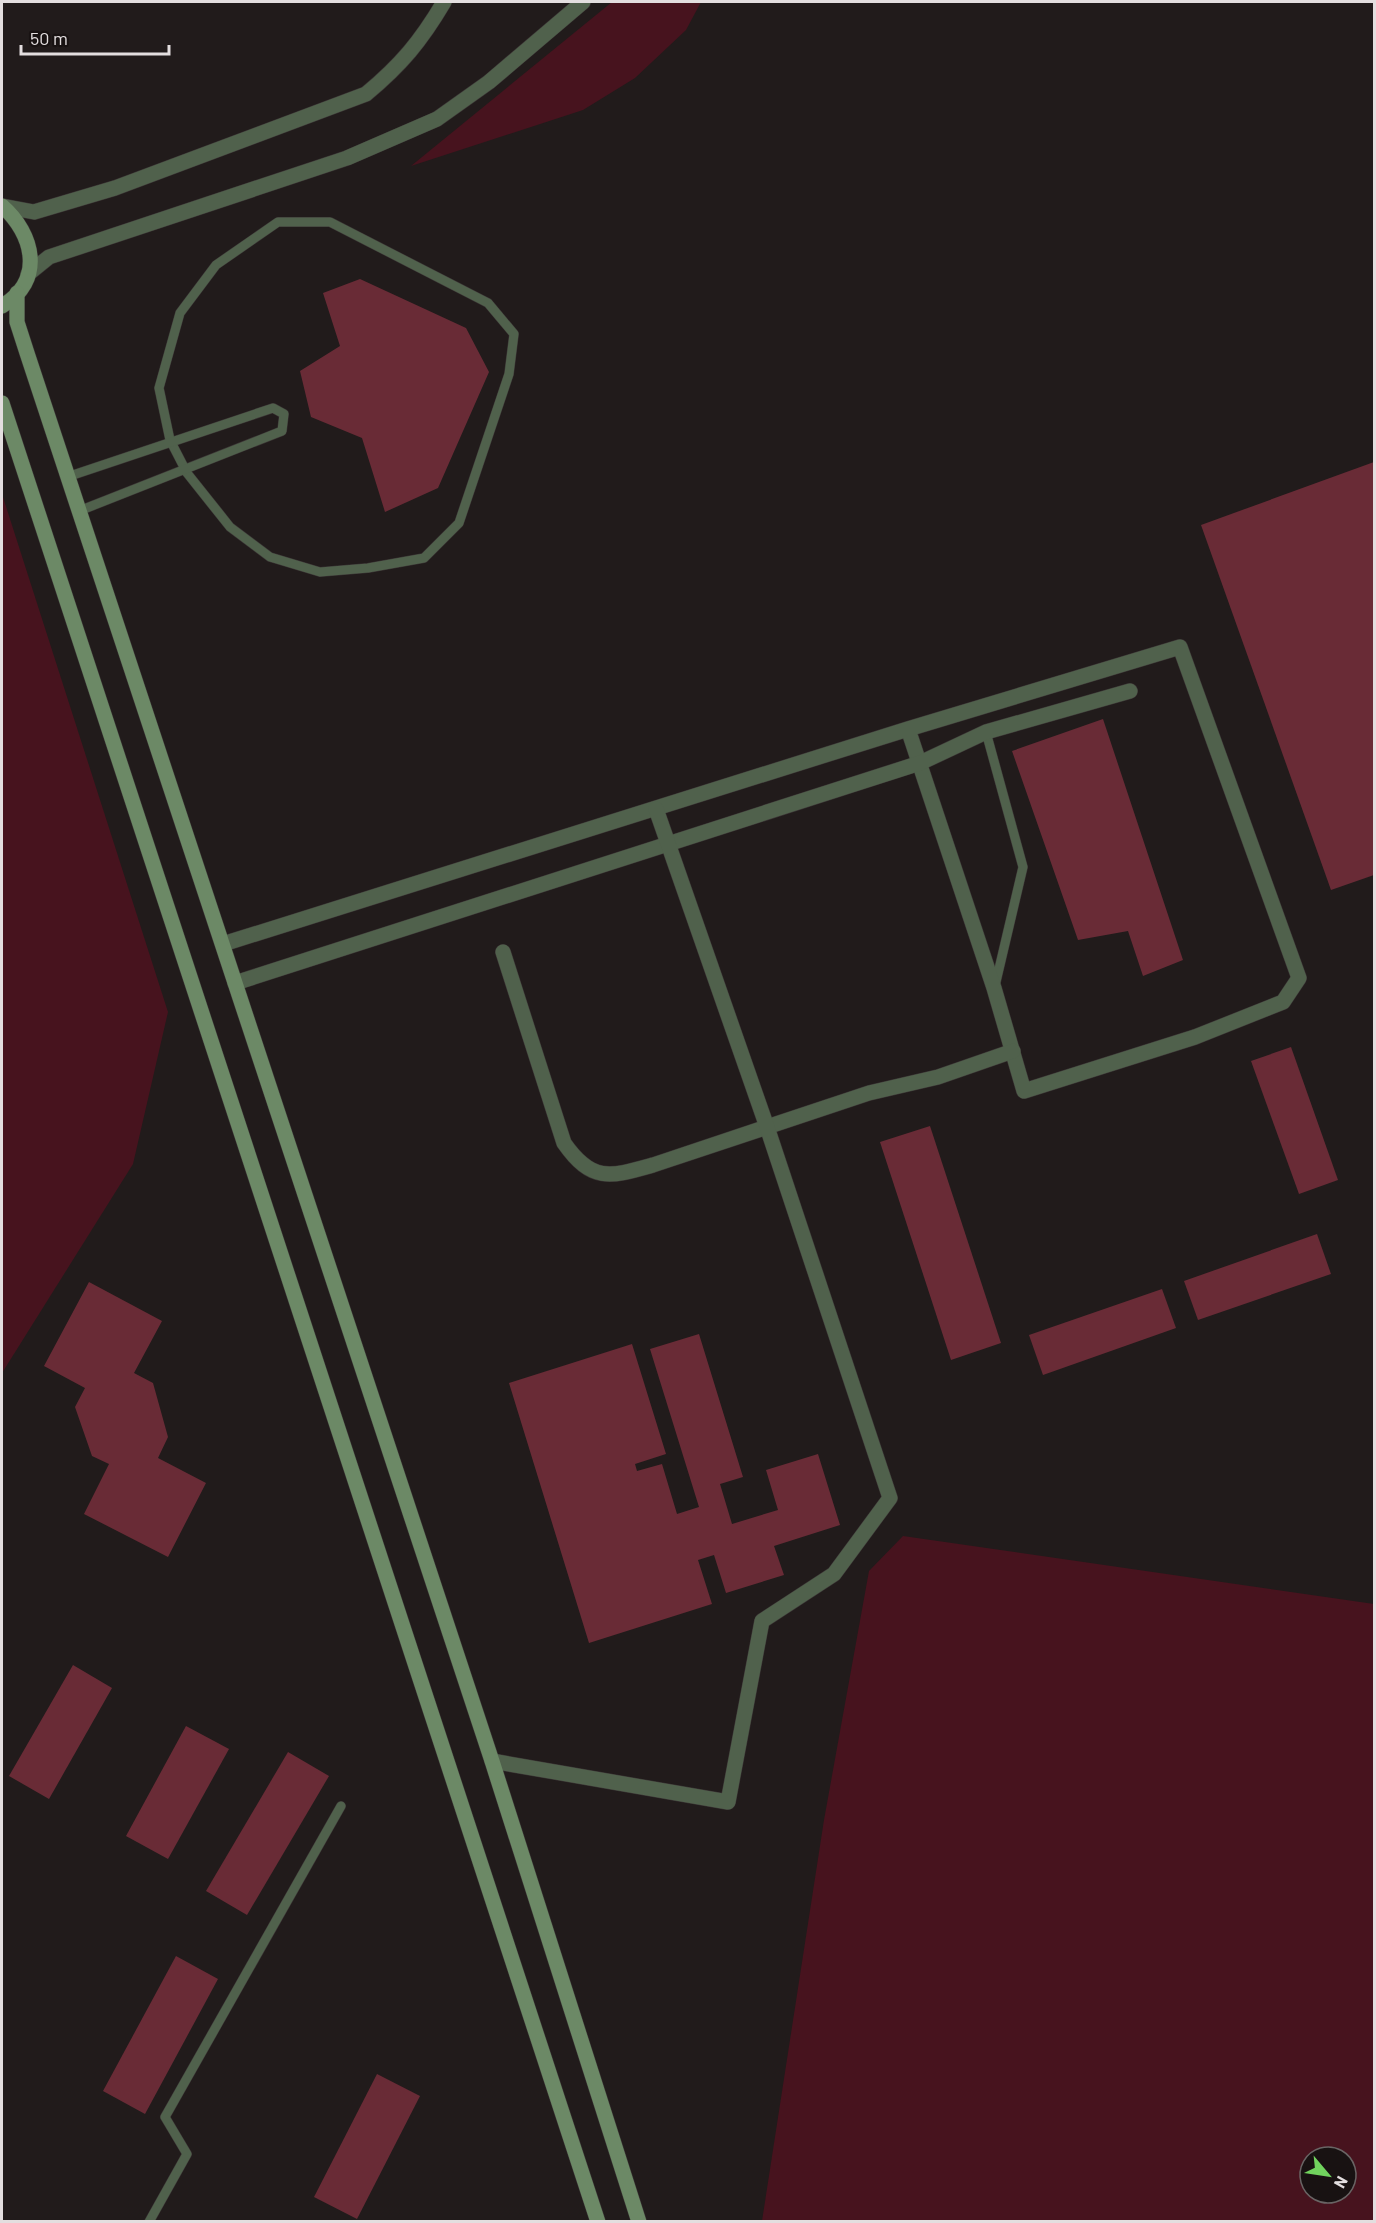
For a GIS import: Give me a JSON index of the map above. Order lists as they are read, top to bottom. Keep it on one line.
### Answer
{"scale_bar":"50 m","north":"bottom right"}
